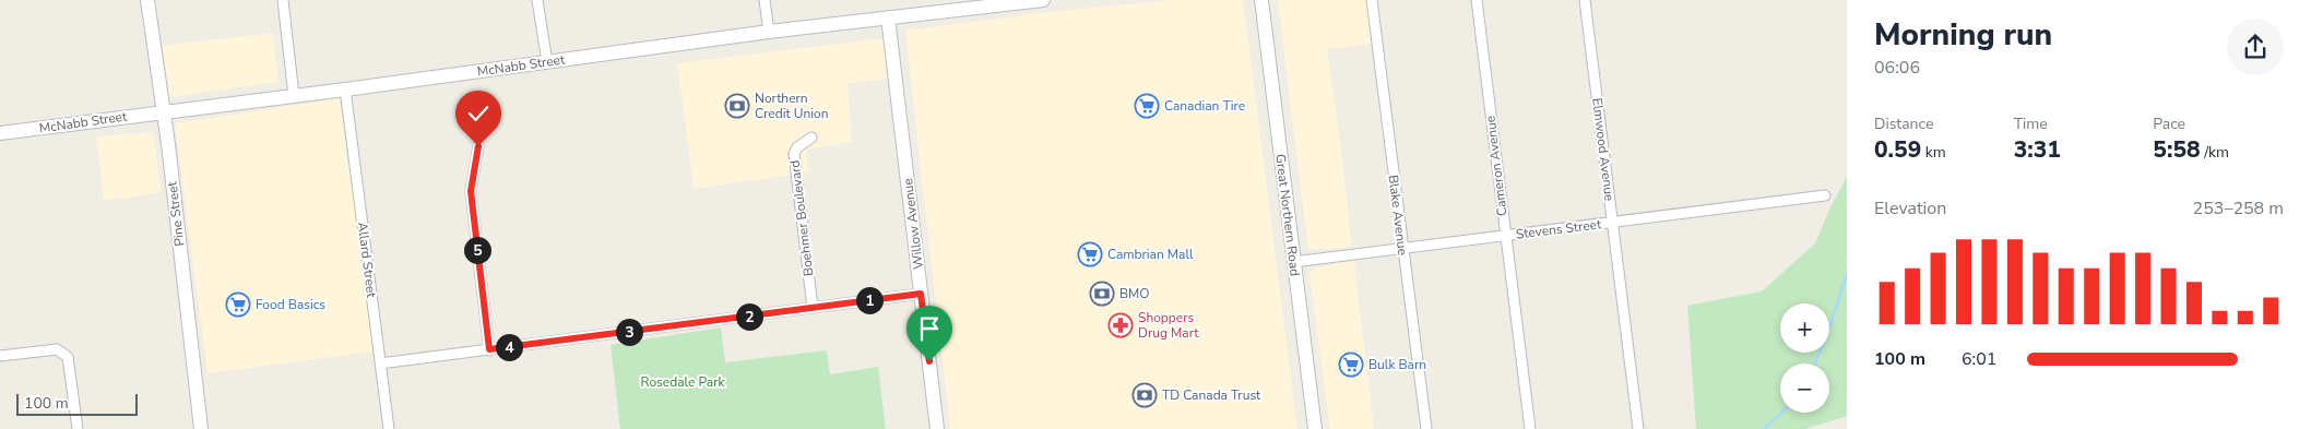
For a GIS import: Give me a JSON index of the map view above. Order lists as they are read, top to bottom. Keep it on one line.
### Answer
{"streets":{"main road":["McNabb Street","Pine Street","Great Northern Road","Willow Avenue"],"street":["Elmwood Avenue","Cameron Avenue","Blake Avenue","Boehmer Boulevard","Stevens Street","Allard Street"]},"crossings":[["McNabb Street","Pine Street"],["McNabb Street","Willow Avenue"],["McNabb Street","Allard Street"],["Elmwood Avenue","Stevens Street"],["Cameron Avenue","Stevens Street"],["Great Northern Road","Stevens Street"],["Blake Avenue","Stevens Street"]],"parks":["Rosedale Park"],"places":{"bank":["Northern Credit Union","BMO","TD Canada Trust"],"supermarket":["Canadian Tire","Cambrian Mall","Food Basics","Bulk Barn"],"pharmacy":["Shoppers Drug Mart"]},"scale_bar":"100 m","page":{"heading":["Morning run","06:06"],"stats":[["Distance","0.59 km"],["Time","3:31"],["Pace","5:58 /km"]],"chart":["Elevation","253–258 m"],"pins":["5","1","2","3","4"],"map_buttons":["+","−"],"list":[{"name":"100 m","note":"6:01"}],"scale":"100 m"}}
